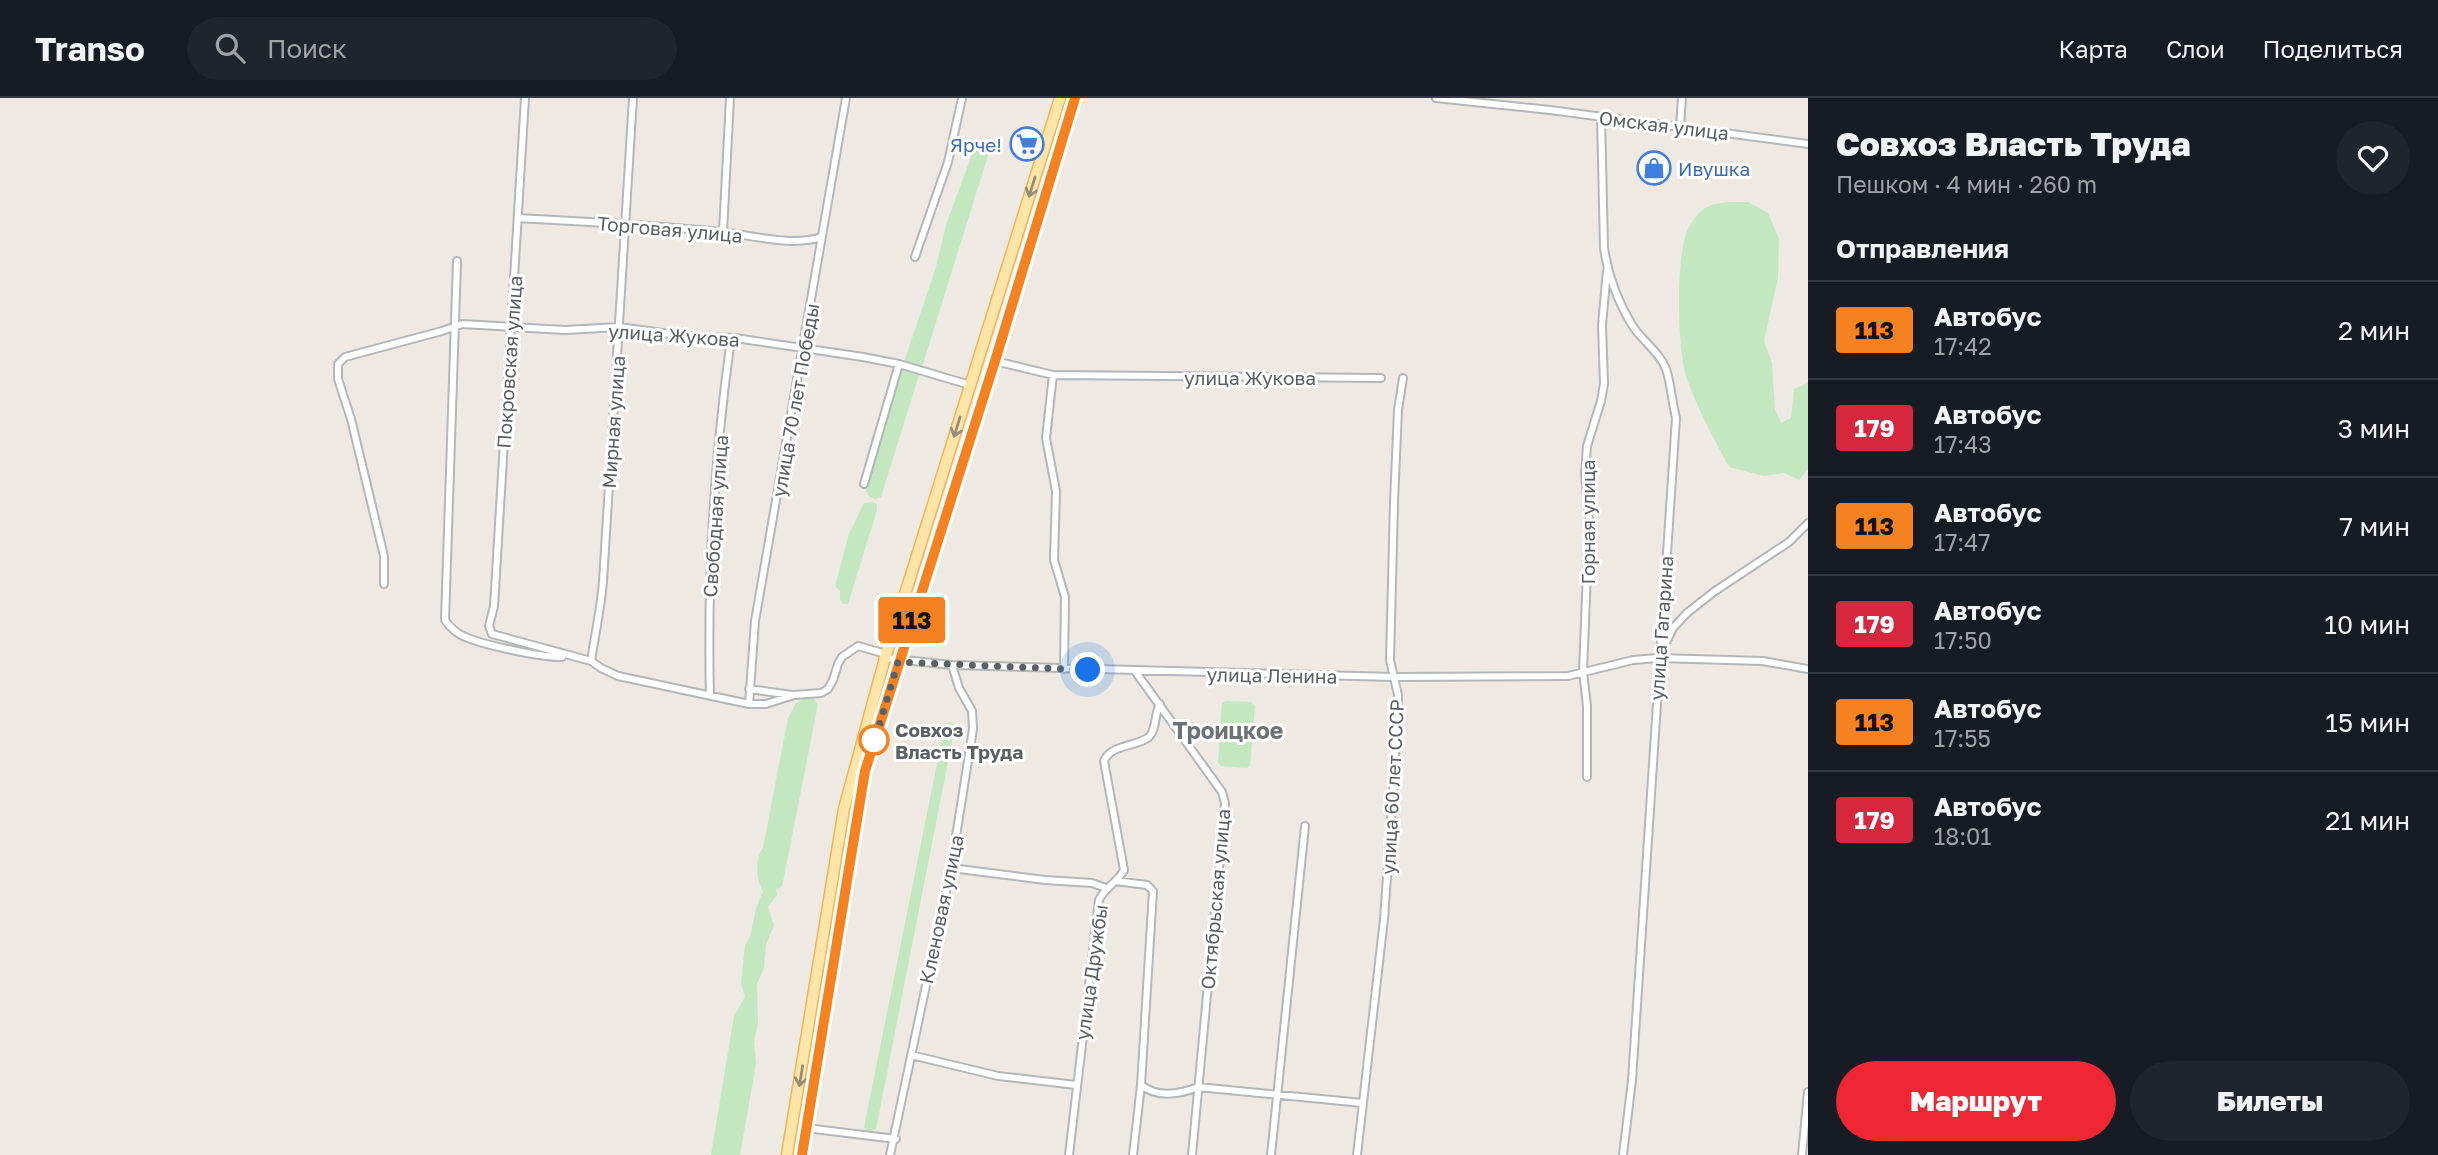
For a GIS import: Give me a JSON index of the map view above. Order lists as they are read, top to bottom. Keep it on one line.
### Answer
{"streets":{"street":["Омская улица","Торговая улица","улица Жукова","Покровская улица","улица 70 лет Победы","Мирная улица","Свободная улица","Горная улица","улица Гагарина","улица Ленина","улица 60 лет СССР","Октябрьская улица","Кленовая улица","улица Дружбы"]},"crossings":[["Омская улица","улица Гагарина"],["Торговая улица","Покровская улица"],["Торговая улица","улица 70 лет Победы"],["Торговая улица","Мирная улица"],["улица Жукова","Покровская улица"],["улица Жукова","улица 70 лет Победы"],["улица Жукова","Мирная улица"],["улица Жукова","Свободная улица"],["Горная улица","улица Гагарина"],["Горная улица","улица Ленина"],["улица Гагарина","улица Ленина"],["улица Ленина","улица 60 лет СССР"],["улица Ленина","Октябрьская улица"],["улица Ленина","Кленовая улица"],["Октябрьская улица","улица Дружбы"]],"districts":["Троицкое"],"places":{"supermarket":["Ярче!"],"shop":["Ивушка"],"other":["Совхоз Власть Труда"]},"lines":["bus line 113"],"page":{"header":"Transo","search":"Поиск","nav":["Карта","Слои","Поделиться"],"on_map":"113","heading":[["Совхоз Власть Труда","Пешком · 4 мин · 260 m"],"Отправления"],"list":[{"mark":"113","name":"Автобус","note":"17:42","value":"2 мин"},{"mark":"179","name":"Автобус","note":"17:43","value":"3 мин"},{"mark":"113","name":"Автобус","note":"17:47","value":"7 мин"},{"mark":"179","name":"Автобус","note":"17:50","value":"10 мин"},{"mark":"113","name":"Автобус","note":"17:55","value":"15 мин"},{"mark":"179","name":"Автобус","note":"18:01","value":"21 мин"}],"buttons":["Маршрут","Билеты"]}}
